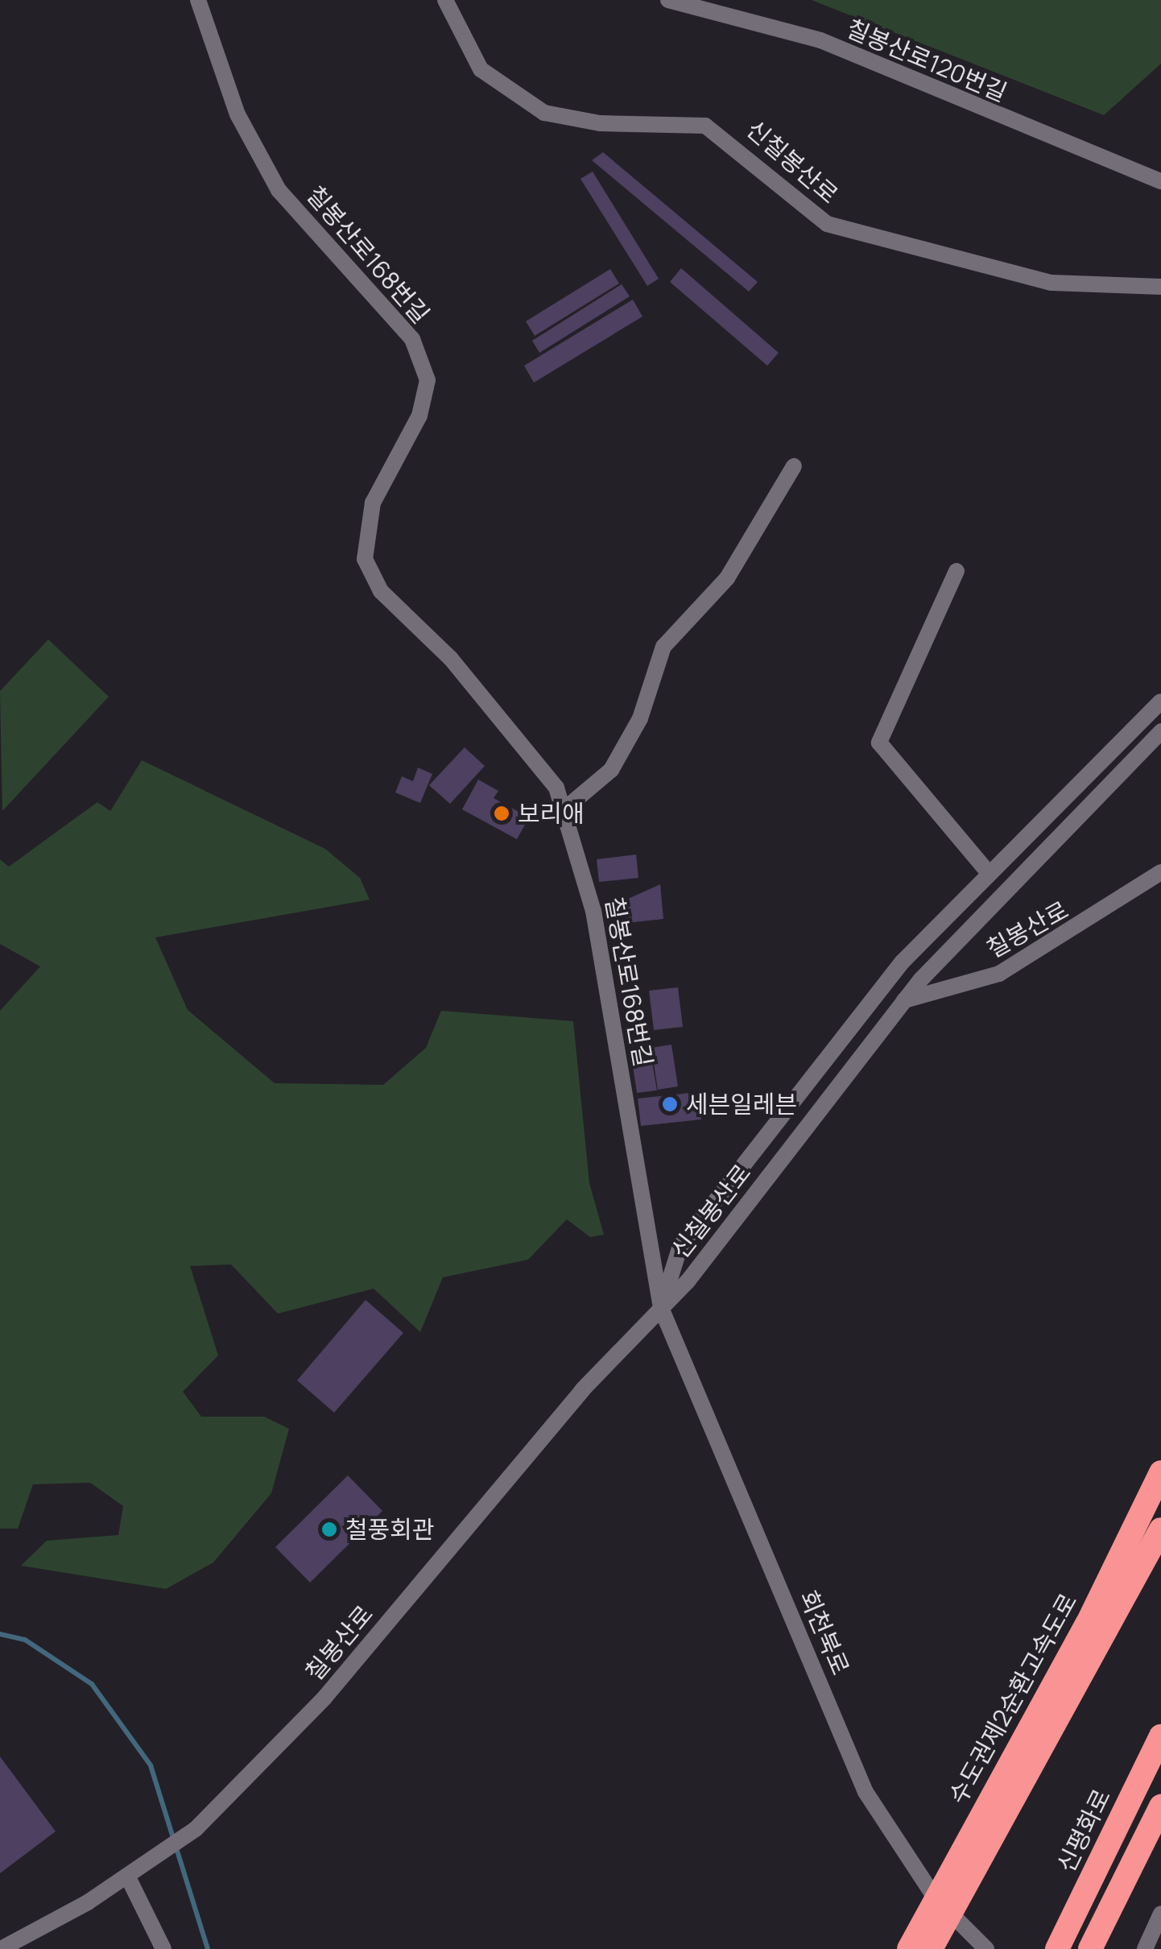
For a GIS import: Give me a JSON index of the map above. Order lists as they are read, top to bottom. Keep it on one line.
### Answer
{"streets":{"highway":["수도권제2순환고속도로","신평화로"],"street":["칠봉산로120번길","신칠봉산로","칠봉산로168번길","칠봉산로","회천북로"]},"crossings":[["신칠봉산로","칠봉산로168번길"],["신칠봉산로","칠봉산로"],["신칠봉산로","회천북로"],["칠봉산로168번길","칠봉산로"],["칠봉산로168번길","회천북로"],["칠봉산로","회천북로"]],"places":["보리애","세븐일레븐","철풍회관"]}
